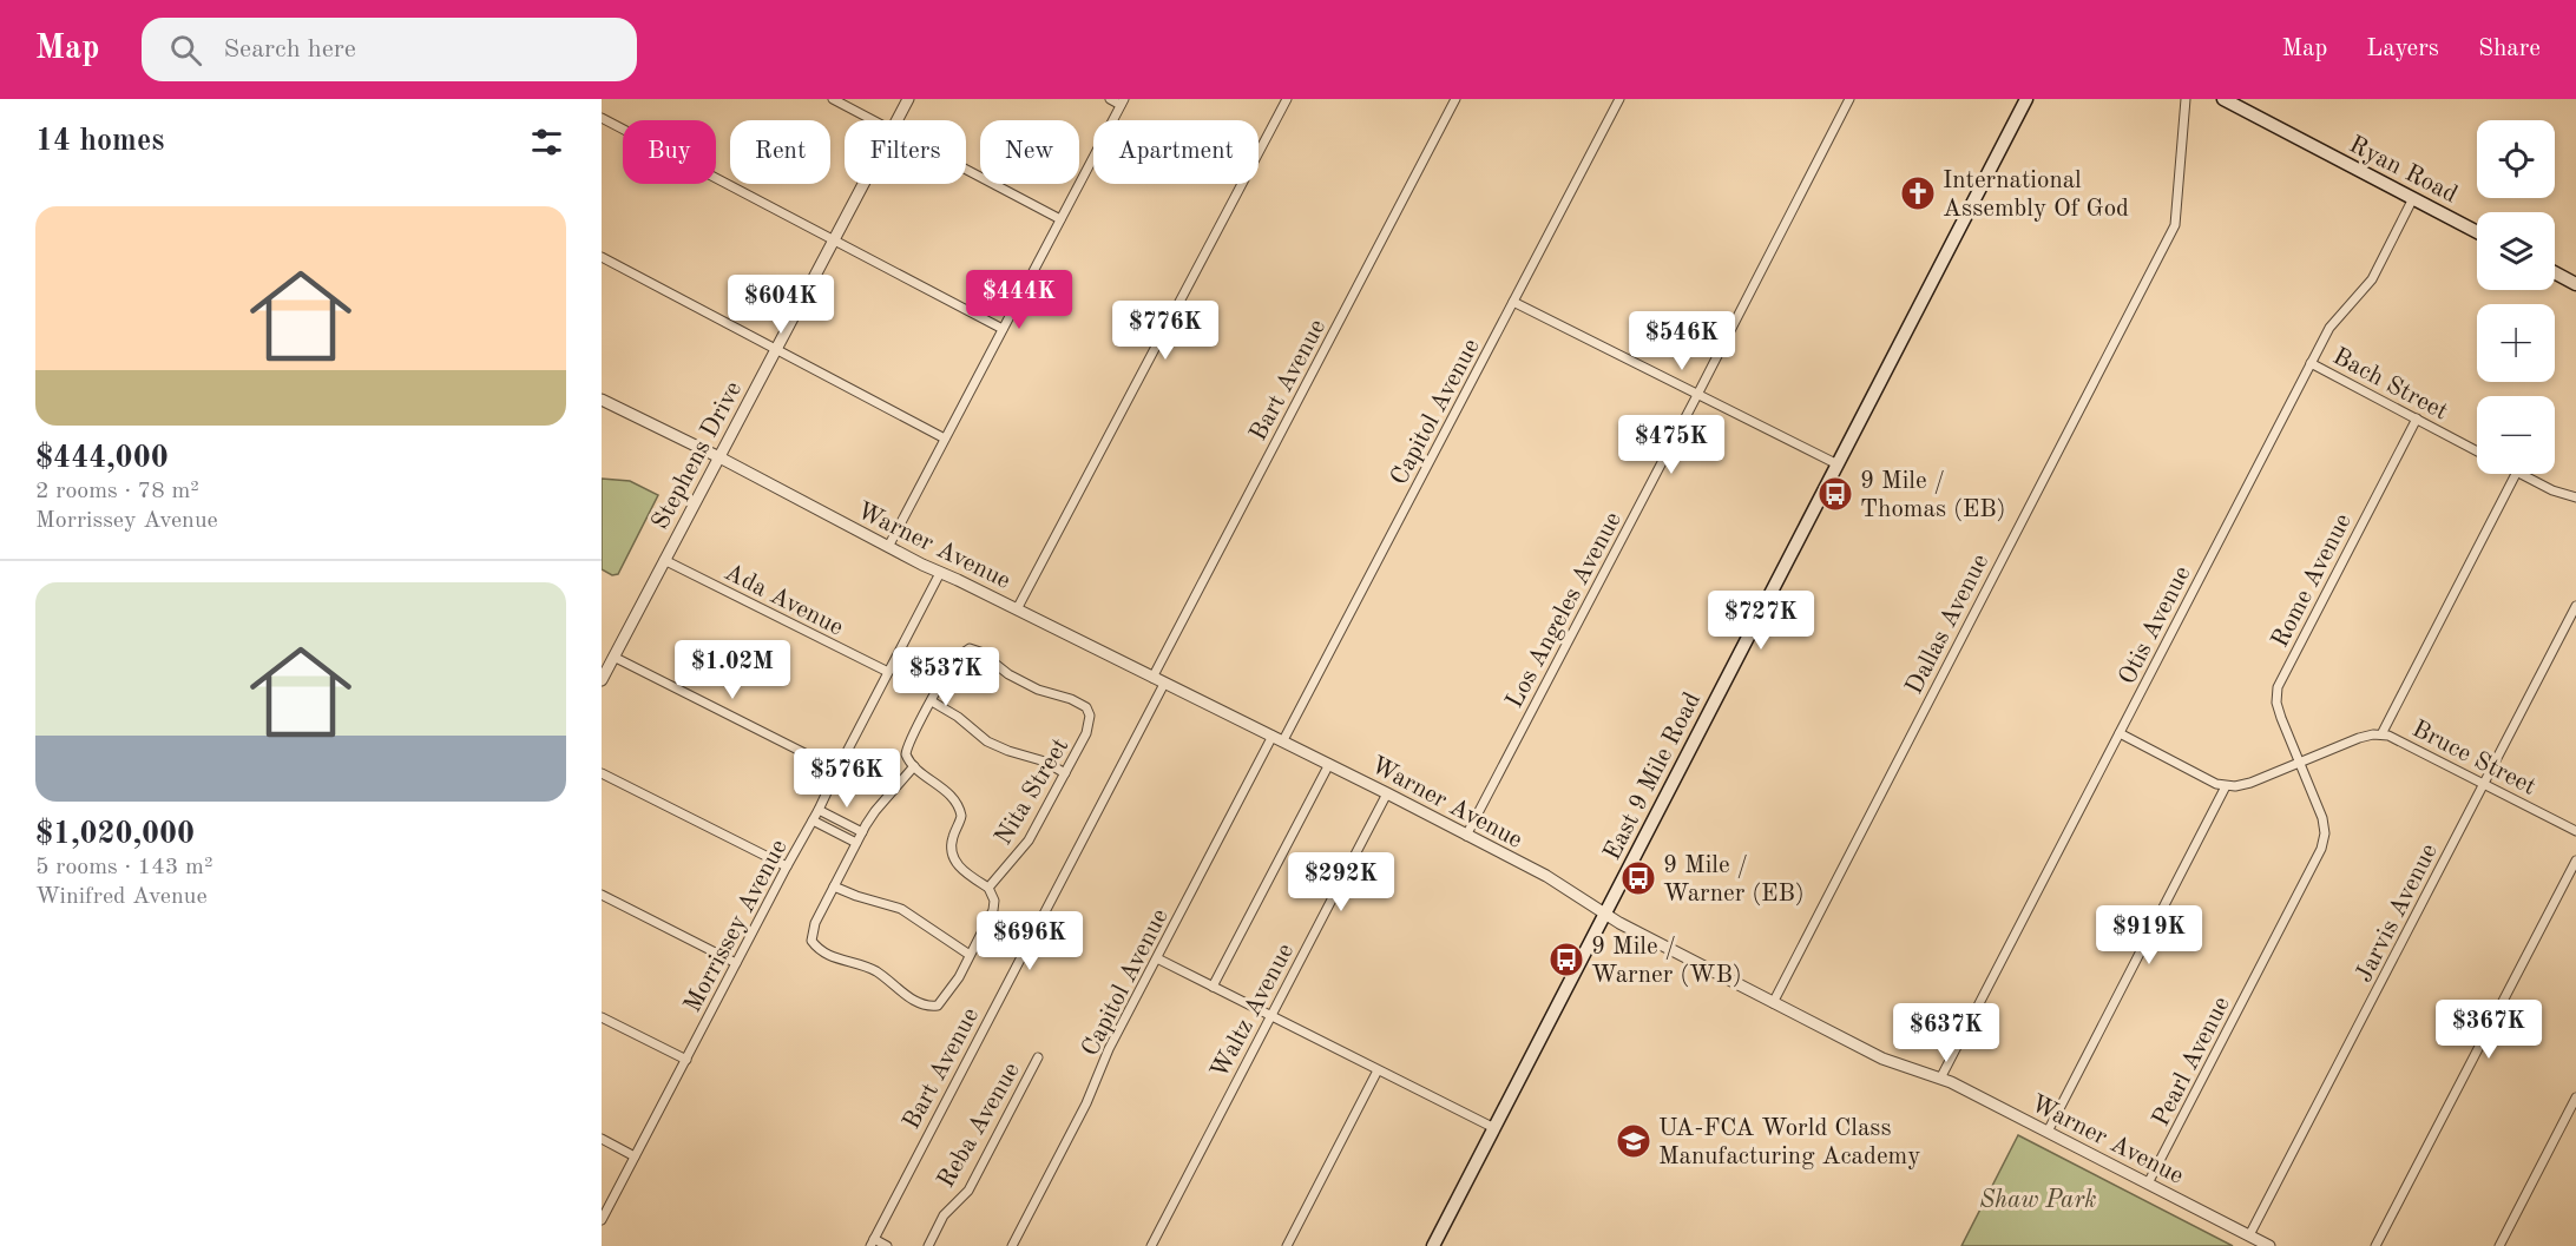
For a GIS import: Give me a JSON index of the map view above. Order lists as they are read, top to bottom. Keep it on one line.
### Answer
{"streets":{"main road":["Ryan Road","East 9 Mile Road"],"street":["Bart Avenue","Bach Street","Capitol Avenue","Stephens Drive","Warner Avenue","Rome Avenue","Ada Avenue","Los Angeles Avenue","Dallas Avenue","Otis Avenue","Bruce Street","Nita Street","Jarvis Avenue","Morrissey Avenue","Waltz Avenue","Pearl Avenue","Reba Avenue"]},"crossings":[["Ryan Road","Otis Avenue"],["Bart Avenue","Warner Avenue"],["Bach Street","Rome Avenue"],["Bach Street","Otis Avenue"],["Capitol Avenue","Warner Avenue"],["Stephens Drive","Warner Avenue"],["Stephens Drive","Ada Avenue"],["Warner Avenue","Los Angeles Avenue"],["Warner Avenue","Dallas Avenue"],["Warner Avenue","Otis Avenue"],["Warner Avenue","East 9 Mile Road"],["Warner Avenue","Jarvis Avenue"],["Warner Avenue","Morrissey Avenue"],["Warner Avenue","Waltz Avenue"],["Warner Avenue","Pearl Avenue"],["Rome Avenue","Bruce Street"],["Rome Avenue","Pearl Avenue"],["Ada Avenue","Morrissey Avenue"],["Bruce Street","Jarvis Avenue"],["Bruce Street","Pearl Avenue"]],"parks":["Shaw Park"],"places":{"church":["International Assembly Of God"],"bus stop":["9 Mile / Thomas (EB)","9 Mile / Warner (EB)","9 Mile / Warner (WB)"],"school or university":["UA-FCA World Class Manufacturing Academy"]},"page":{"header":"Map","search":"Search here","nav":["Map","Layers","Share"],"heading":"14 homes","map_buttons":["+","−"],"chip":["Buy","Rent","Filters","New","Apartment"],"list":[{"name":"$444,000","note":"2 rooms · 78 m² · Morrissey Avenue"},{"name":"$1,020,000","note":"5 rooms · 143 m² · Winifred Avenue"}],"price":["$444K","$604K","$776K","$546K","$475K","$727K","$1.02M","$537K","$576K","$292K","$919K","$696K","$367K","$637K"]}}
